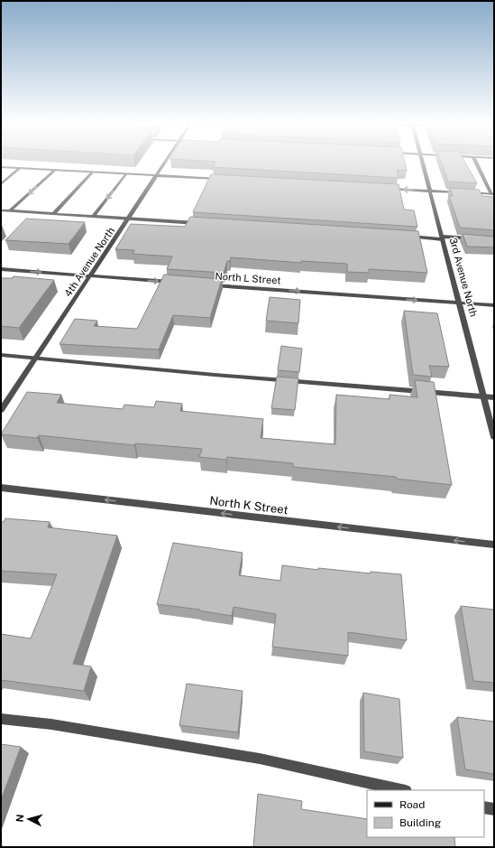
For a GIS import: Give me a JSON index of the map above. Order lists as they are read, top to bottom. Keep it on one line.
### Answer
{"streets":{"street":["4th Avenue North","3rd Avenue North","North L Street","North K Street"]},"crossings":[["3rd Avenue North","North L Street"]],"one_way":["North L Street","North K Street"],"legend":["Road","Building"],"north":"left"}
